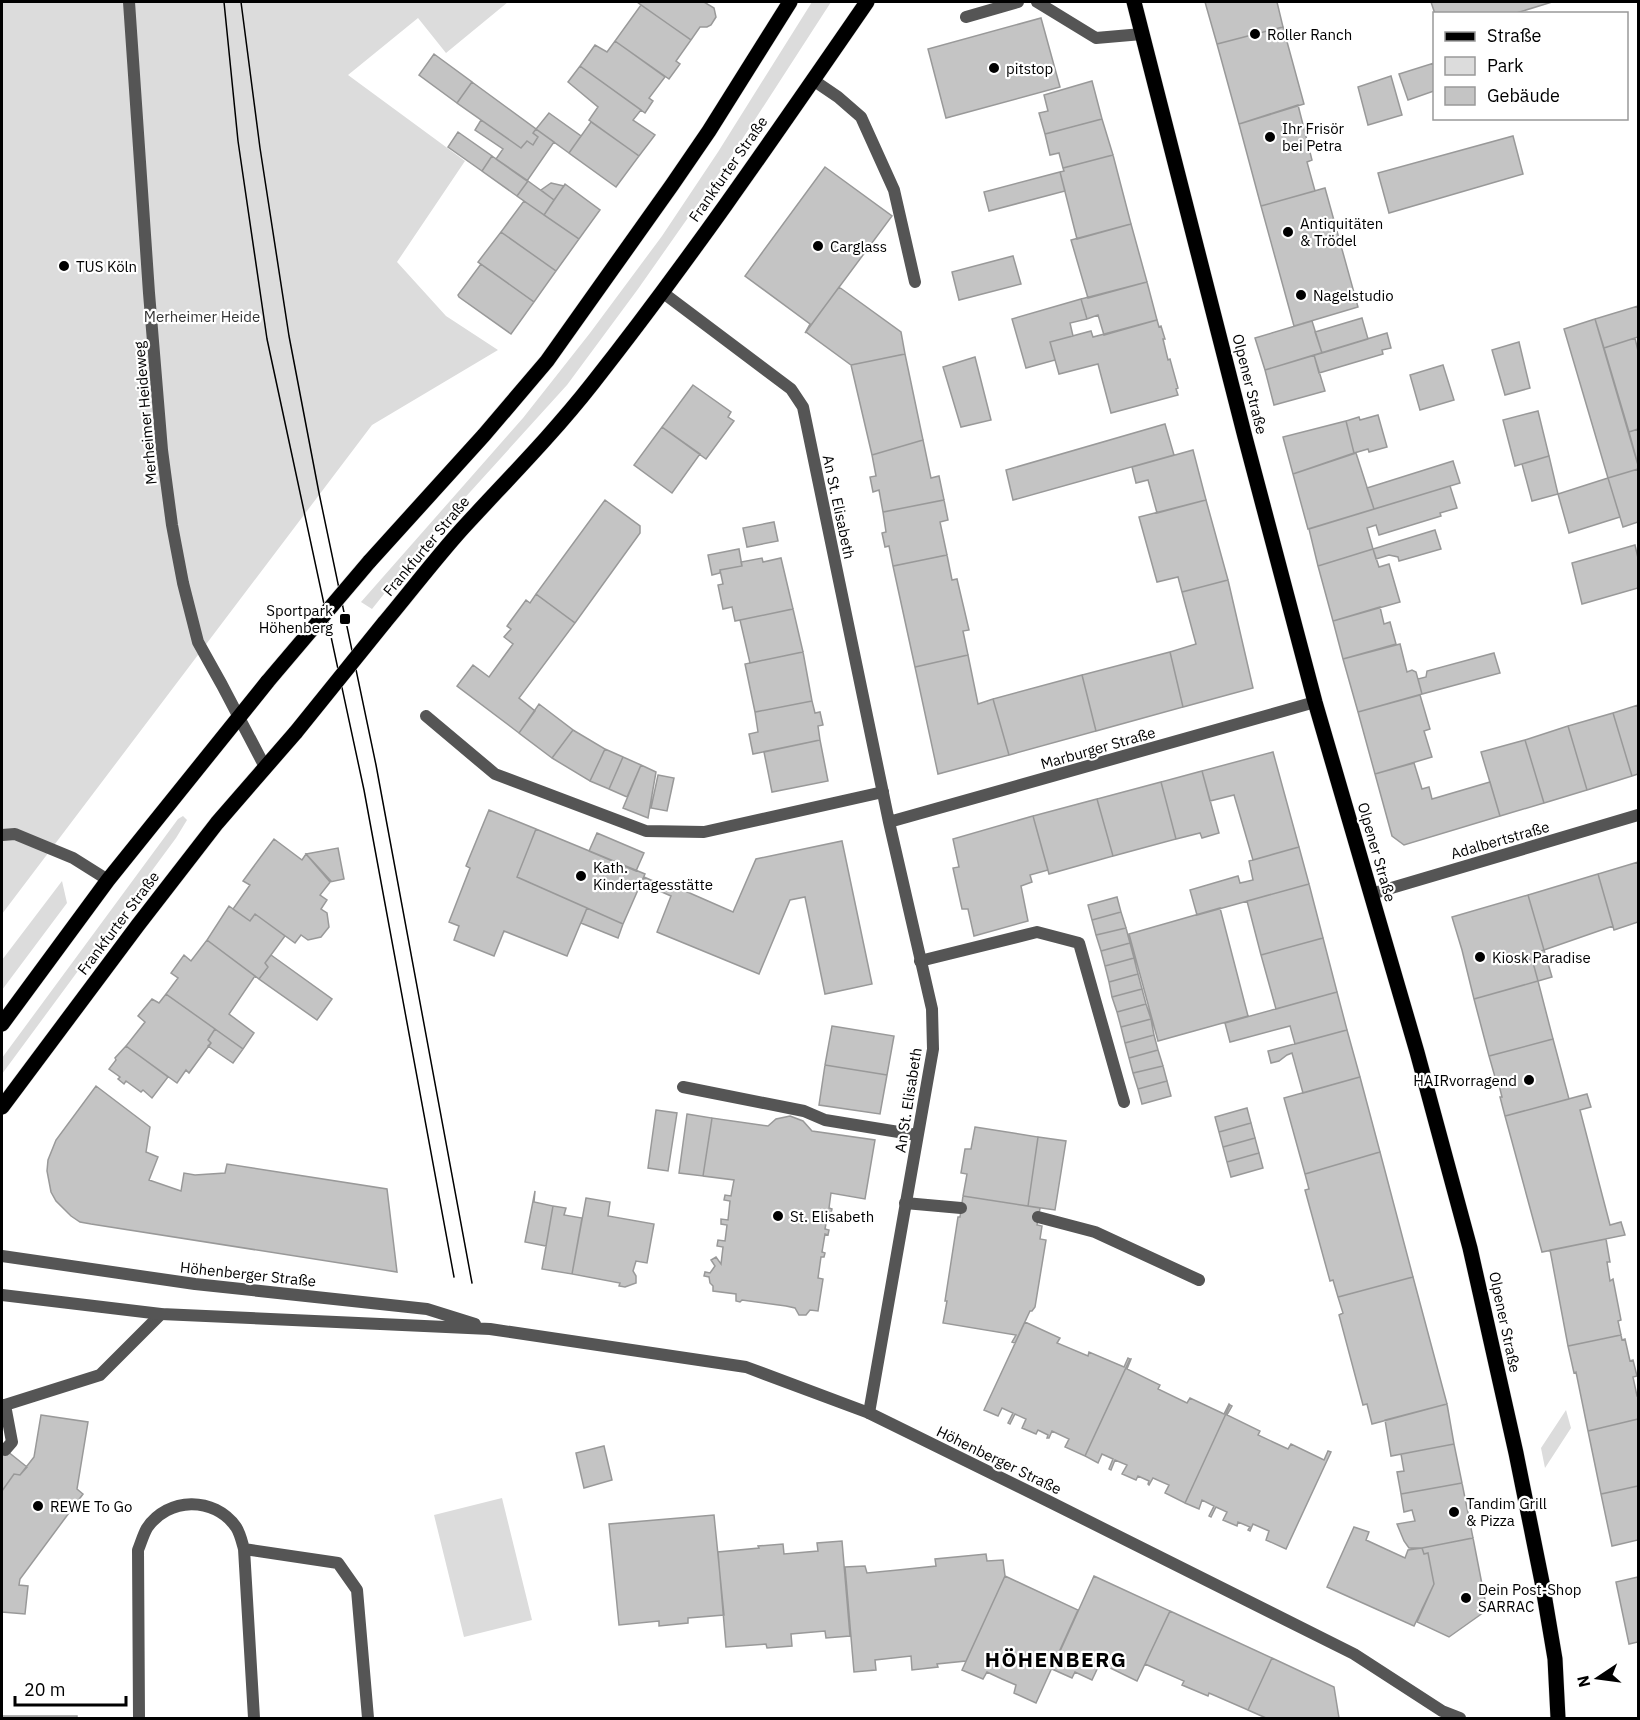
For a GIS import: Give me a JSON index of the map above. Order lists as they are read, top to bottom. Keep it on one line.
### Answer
{"streets":{"main road":["Frankfurter Straße","Olpener Straße"],"street":["Merheimer Heideweg","An St. Elisabeth","Marburger Straße","Adalbertstraße","Höhenberger Straße"]},"crossings":[["Frankfurter Straße","Merheimer Heideweg"],["Frankfurter Straße","An St. Elisabeth"],["Olpener Straße","Marburger Straße"],["Olpener Straße","Adalbertstraße"],["An St. Elisabeth","Marburger Straße"],["An St. Elisabeth","Höhenberger Straße"]],"districts":["HÖHENBERG"],"parks":["Merheimer Heide"],"places":{"other":["Roller Ranch","pitstop","Ihr Frisör bei Petra","Antiquitäten & Trödel","Carglass","TUS Köln","Nagelstudio","Kath. Kindertagesstätte","Kiosk Paradise","HAIRvorragend","St. Elisabeth","REWE To Go","Tandim Grill & Pizza","Dein Post-Shop SARRAC"],"transit":["Sportpark Höhenberg"]},"legend":["Straße","Park","Gebäude"],"scale_bar":"20 m","north":"left"}
